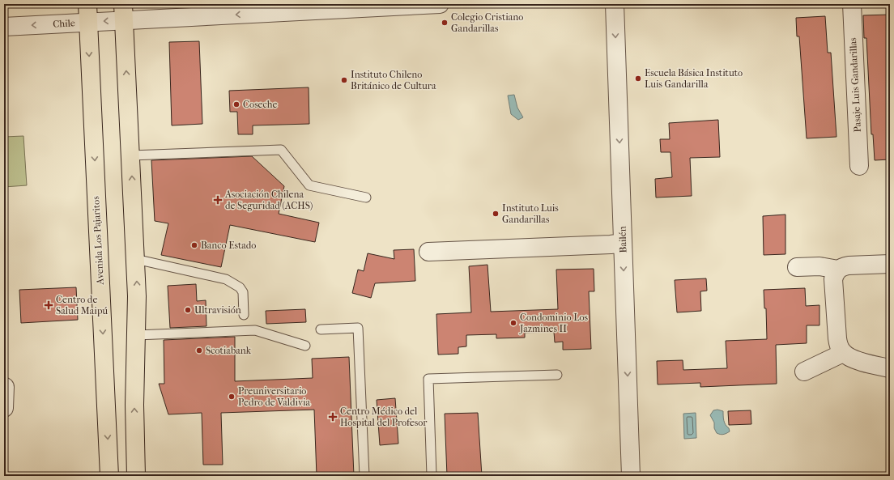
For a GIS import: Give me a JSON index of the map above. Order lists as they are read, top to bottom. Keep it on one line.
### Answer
{"streets":{"main road":["Avenida Los Pajaritos"],"street":["Chile","Pasaje Luis Gandarillas","Bailén"]},"crossings":[["Chile","Avenida Los Pajaritos"]],"one_way":["Chile","Bailén"],"places":{"other":["Colegio Cristiano Gandarillas","Escuela Básica Instituto Luis Gandarilla","Instituto Chileno Británico de Cultura","Coseche","Instituto Luis Gandarillas","Banco Estado","Ultravisión","Condominio Los Jazmines II","Scotiabank","Preuniversitario Pedro de Valdivia"],"health":["Asociación Chilena de Seguridad (ACHS)","Centro de Salud Maipú","Centro Médico del Hospital del Profesor"]}}
